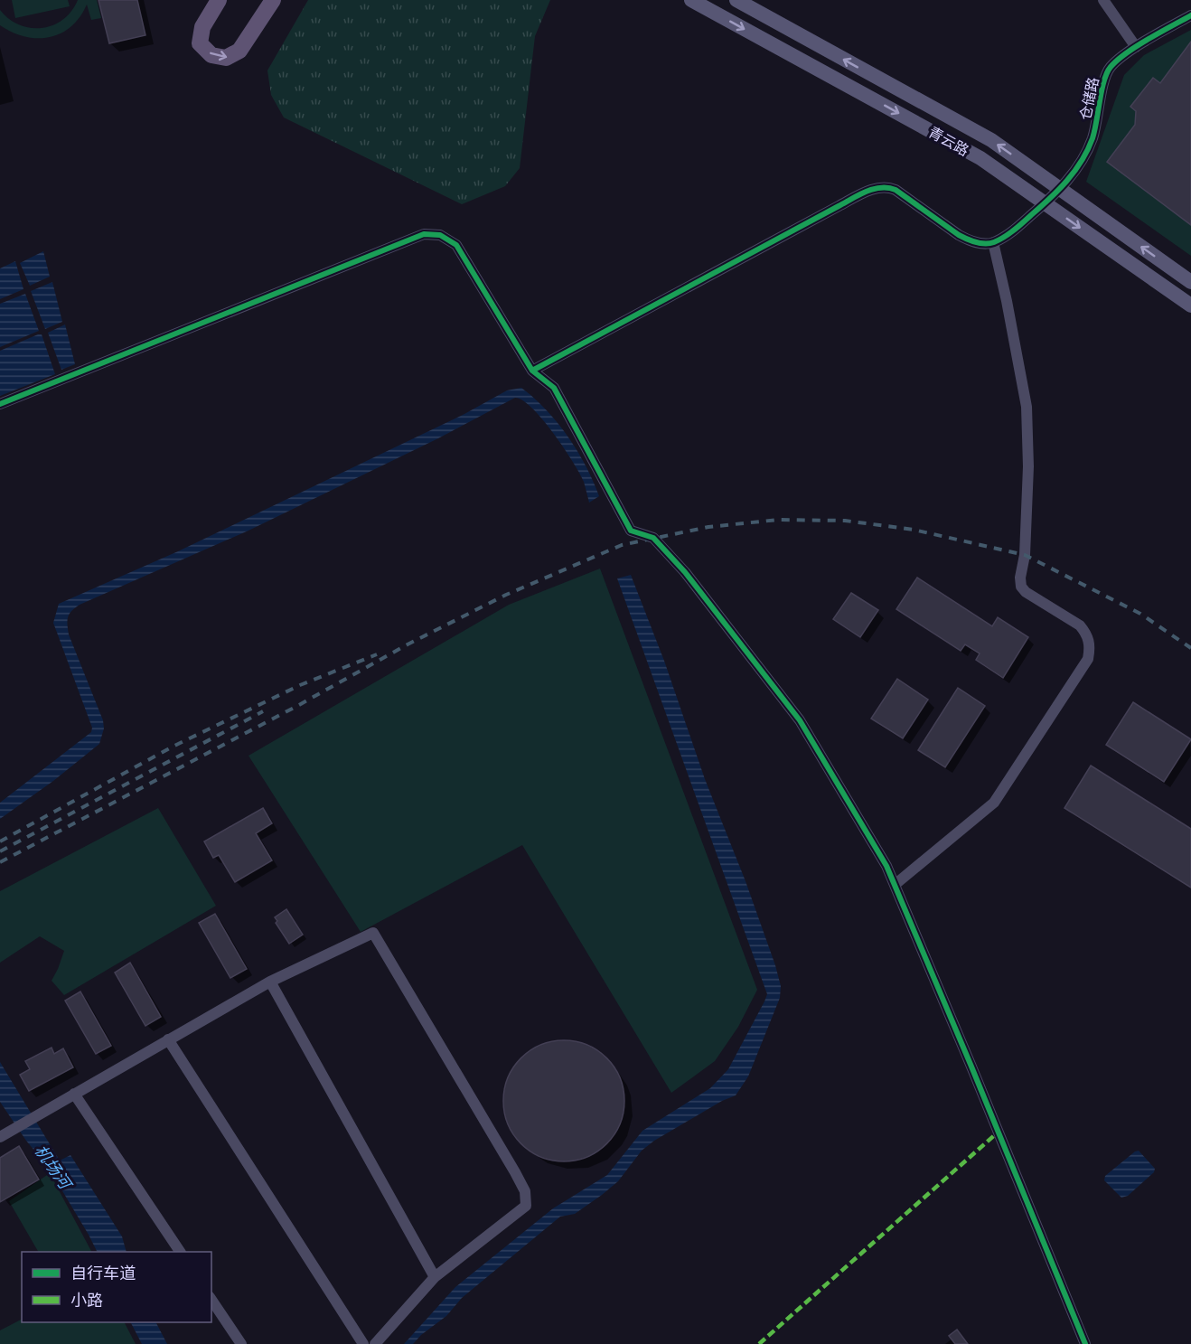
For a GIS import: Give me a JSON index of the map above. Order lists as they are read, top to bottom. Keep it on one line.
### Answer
{"streets":{"street":["仓储路","青云路"]},"crossings":[["仓储路","青云路"]],"water":["机场河"],"legend":["自行车道","小路"]}
